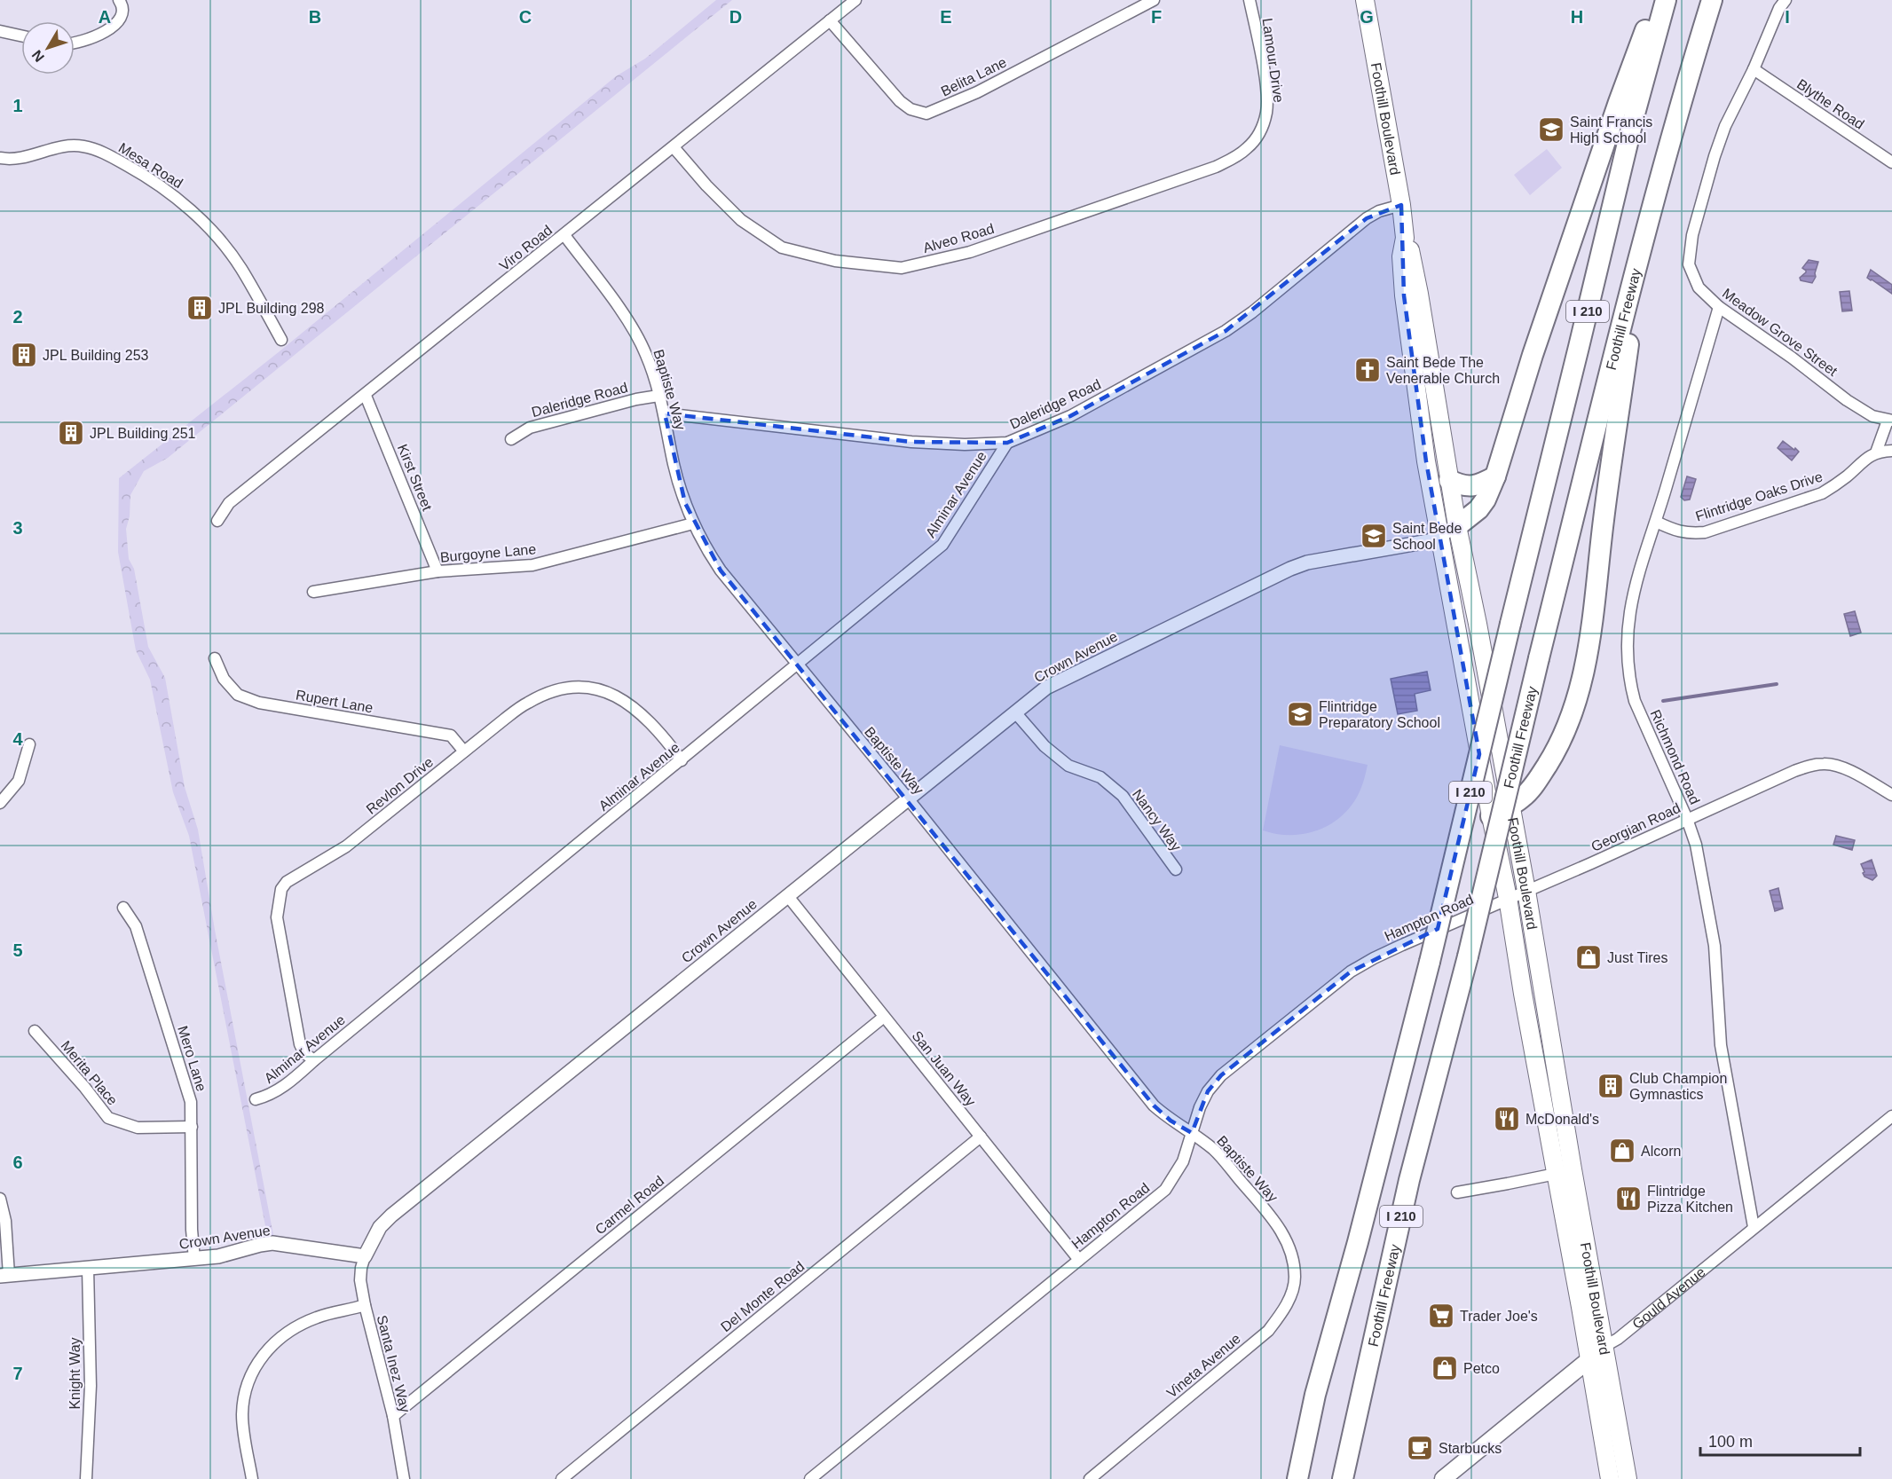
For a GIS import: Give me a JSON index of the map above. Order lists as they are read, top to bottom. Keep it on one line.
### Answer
{"streets":{"highway":["I 210","Foothill Freeway"],"main road":["Foothill Boulevard","Gould Avenue"],"street":["Lamour Drive","Belita Lane","Blythe Road","Mesa Road","Alveo Road","Viro Road","Meadow Grove Street","Baptiste Way","Daleridge Road","Kirst Street","Alminar Avenue","Flintridge Oaks Drive","Burgoyne Lane","Crown Avenue","Rupert Lane","Richmond Road","Revlon Drive","Nancy Way","Georgian Road","Hampton Road","Mero Lane","San Juan Way","Merita Place","Carmel Road","Del Monte Road","Santa Inez Way","Vineta Avenue","Knight Way"]},"crossings":[["Lamour Drive","Alveo Road"],["Belita Lane","Viro Road"],["Blythe Road","Meadow Grove Street"],["Foothill Boulevard","Daleridge Road"],["Foothill Boulevard","Crown Avenue"],["Foothill Boulevard","Georgian Road"],["Foothill Boulevard","Hampton Road"],["Foothill Boulevard","Gould Avenue"],["Alveo Road","Viro Road"],["Viro Road","Baptiste Way"],["Viro Road","Kirst Street"],["Meadow Grove Street","Richmond Road"],["Baptiste Way","Daleridge Road"],["Baptiste Way","Alminar Avenue"],["Baptiste Way","Burgoyne Lane"],["Baptiste Way","Crown Avenue"],["Baptiste Way","Hampton Road"],["Baptiste Way","Vineta Avenue"],["Daleridge Road","Alminar Avenue"],["Kirst Street","Burgoyne Lane"],["Alminar Avenue","Revlon Drive"],["Flintridge Oaks Drive","Richmond Road"],["Crown Avenue","Nancy Way"],["Crown Avenue","Mero Lane"],["Crown Avenue","San Juan Way"],["Crown Avenue","Santa Inez Way"],["Crown Avenue","Knight Way"],["Rupert Lane","Revlon Drive"],["Richmond Road","Georgian Road"],["Richmond Road","Gould Avenue"],["Georgian Road","Hampton Road"],["Hampton Road","San Juan Way"],["Mero Lane","Merita Place"],["San Juan Way","Carmel Road"],["San Juan Way","Del Monte Road"],["Carmel Road","Santa Inez Way"]],"places":{"school or university":["Saint Francis High School","Saint Bede School","Flintridge Preparatory School"],"building":["JPL Building 298","JPL Building 253","JPL Building 251","Club Champion Gymnastics"],"church":["Saint Bede The Venerable Church"],"shop":["Just Tires","Alcorn","Petco"],"restaurant":["McDonald's","Flintridge Pizza Kitchen"],"supermarket":["Trader Joe's"],"cafe":["Starbucks"]},"scale_bar":"100 m","north":"bottom left","grid":{"columns":["A","B","C","D","E","F","G","H","I"],"rows":["1","2","3","4","5","6","7"]}}
